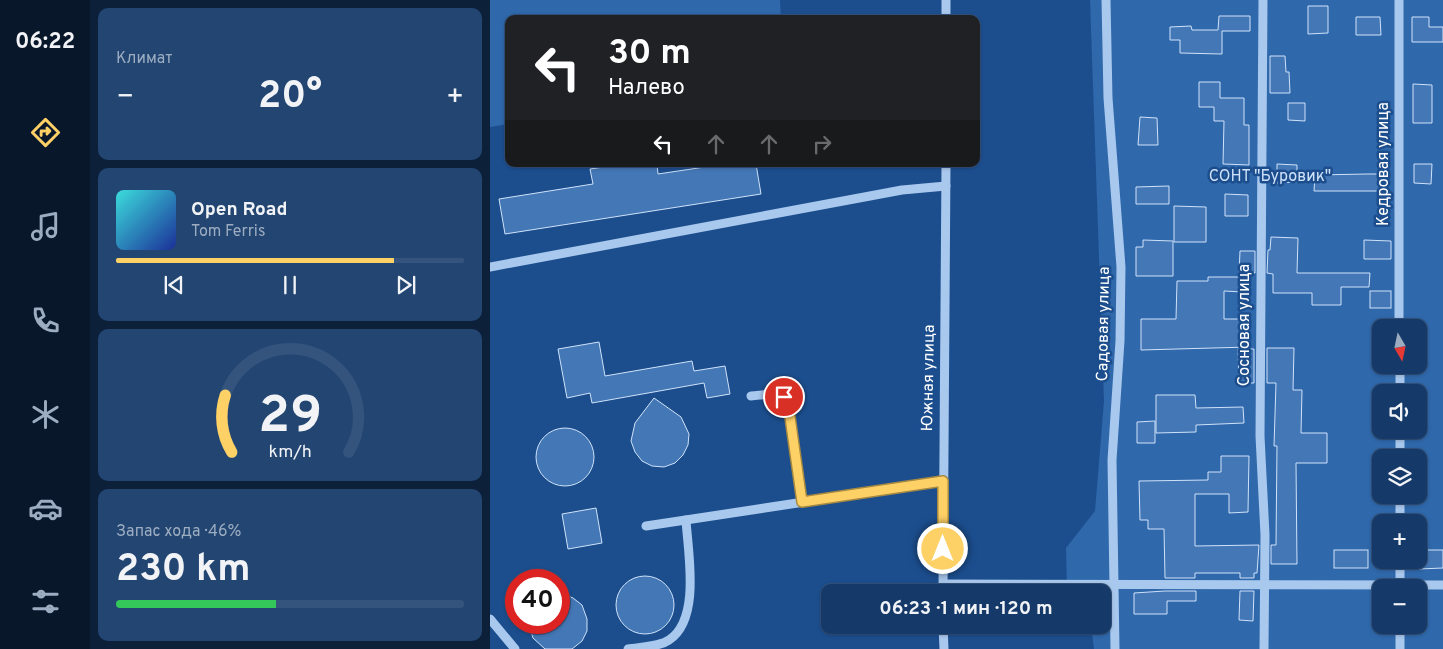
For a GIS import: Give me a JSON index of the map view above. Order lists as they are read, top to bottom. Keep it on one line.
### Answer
{"streets":{"street":["Кедровая улица","Садовая улица","Сосновая улица","Южная улица"]},"parks":["СОНТ \"Буровик\""],"north":"bottom","page":{"tabs":"06:22","tile":["Климат",["Запас хода · 46%","230 km"]],"turn":["30 m","Налево"],"heat":["−","20°","+"],"song":["Open Road","Tom Ferris"],"map_buttons":["+","−"],"limit":"40","trip":"06:23 · 1 мин · 120 m","gauge":["29","km/h"]}}
